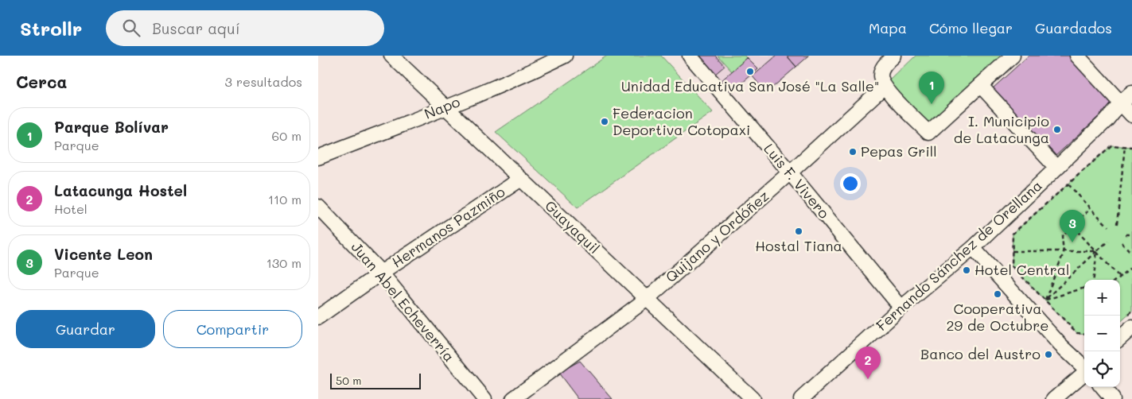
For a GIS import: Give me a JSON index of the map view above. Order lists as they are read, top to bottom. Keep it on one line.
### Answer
{"streets":{"street":["Napo","Luis F. Vivero","Hermanos Pazmiño","Guayaquil","Quijano y Ordóñez","Fernando Sánchez de Orellana","Juan Abel Echeverría"]},"crossings":[["Napo","Guayaquil"],["Luis F. Vivero","Quijano y Ordóñez"],["Luis F. Vivero","Fernando Sánchez de Orellana"],["Hermanos Pazmiño","Guayaquil"],["Hermanos Pazmiño","Juan Abel Echeverría"],["Guayaquil","Quijano y Ordóñez"]],"places":["Unidad Educativa San José \"La Salle\"","Federacion Deportiva Cotopaxi","I. Municipio de Latacunga","Pepas Grill","Hostal Tiana","Hotel Central","Cooperativa 29 de Octubre","Banco del Austro"],"scale_bar":"50 m","page":{"header":"Strollr","search":"Buscar aquí","nav":["Mapa","Cómo llegar","Guardados"],"heading":["Cerca","3 resultados"],"pins":["1","3","2"],"list":[{"mark":"1","name":"Parque Bolívar","note":"Parque","value":"60 m"},{"mark":"2","name":"Latacunga Hostel","note":"Hotel","value":"110 m"},{"mark":"3","name":"Vicente Leon","note":"Parque","value":"130 m"}],"map_buttons":["+","−"],"buttons":["Guardar","Compartir"],"scale":"50 m"}}
